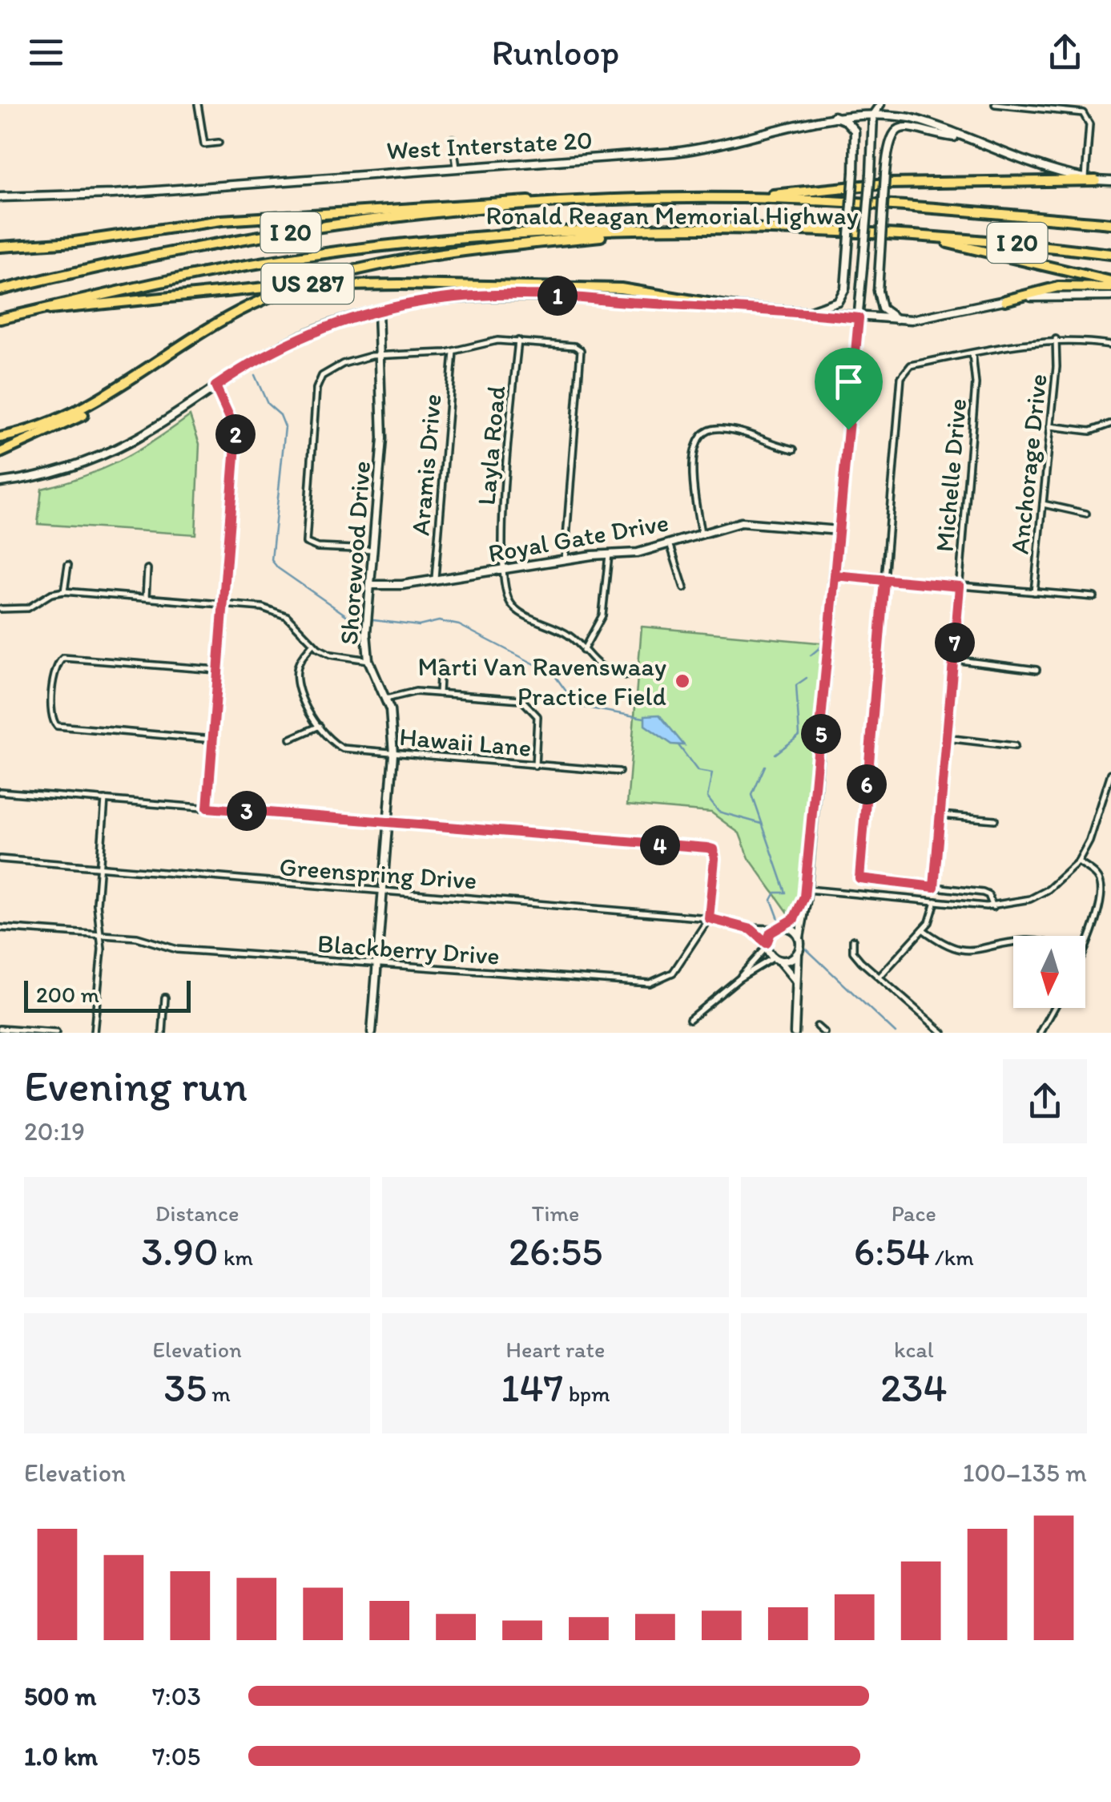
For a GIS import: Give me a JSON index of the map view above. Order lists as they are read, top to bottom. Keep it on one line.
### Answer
{"streets":{"highway":["Ronald Reagan Memorial Highway","I 20","US 287"],"main road":["West Interstate 20","Royal Gate Drive","Shorewood Drive"],"street":["Layla Road","Anchorage Drive","Aramis Drive","Michelle Drive","Hawaii Lane","Greenspring Drive","Blackberry Drive"]},"crossings":[["Ronald Reagan Memorial Highway","US 287"],["Layla Road","Royal Gate Drive"],["Aramis Drive","Royal Gate Drive"],["Royal Gate Drive","Shorewood Drive"],["Shorewood Drive","Hawaii Lane"],["Shorewood Drive","Greenspring Drive"],["Shorewood Drive","Blackberry Drive"],["Greenspring Drive","Blackberry Drive"]],"places":["Marti Van Ravenswaay Practice Field"],"scale_bar":"200 m","north":"bottom","page":{"header":"Runloop","pins":["1","2","7","5","6","3","4"],"scale":"200 m","heading":["Evening run","20:19"],"stats":[["Distance","3.90 km"],["Time","26:55"],["Pace","6:54 /km"],["Elevation","35 m"],["Heart rate","147 bpm"],["kcal","234"]],"chart":["Elevation","100–135 m"],"list":[{"name":"500 m","note":"7:03"},{"name":"1.0 km","note":"7:05"}]}}
